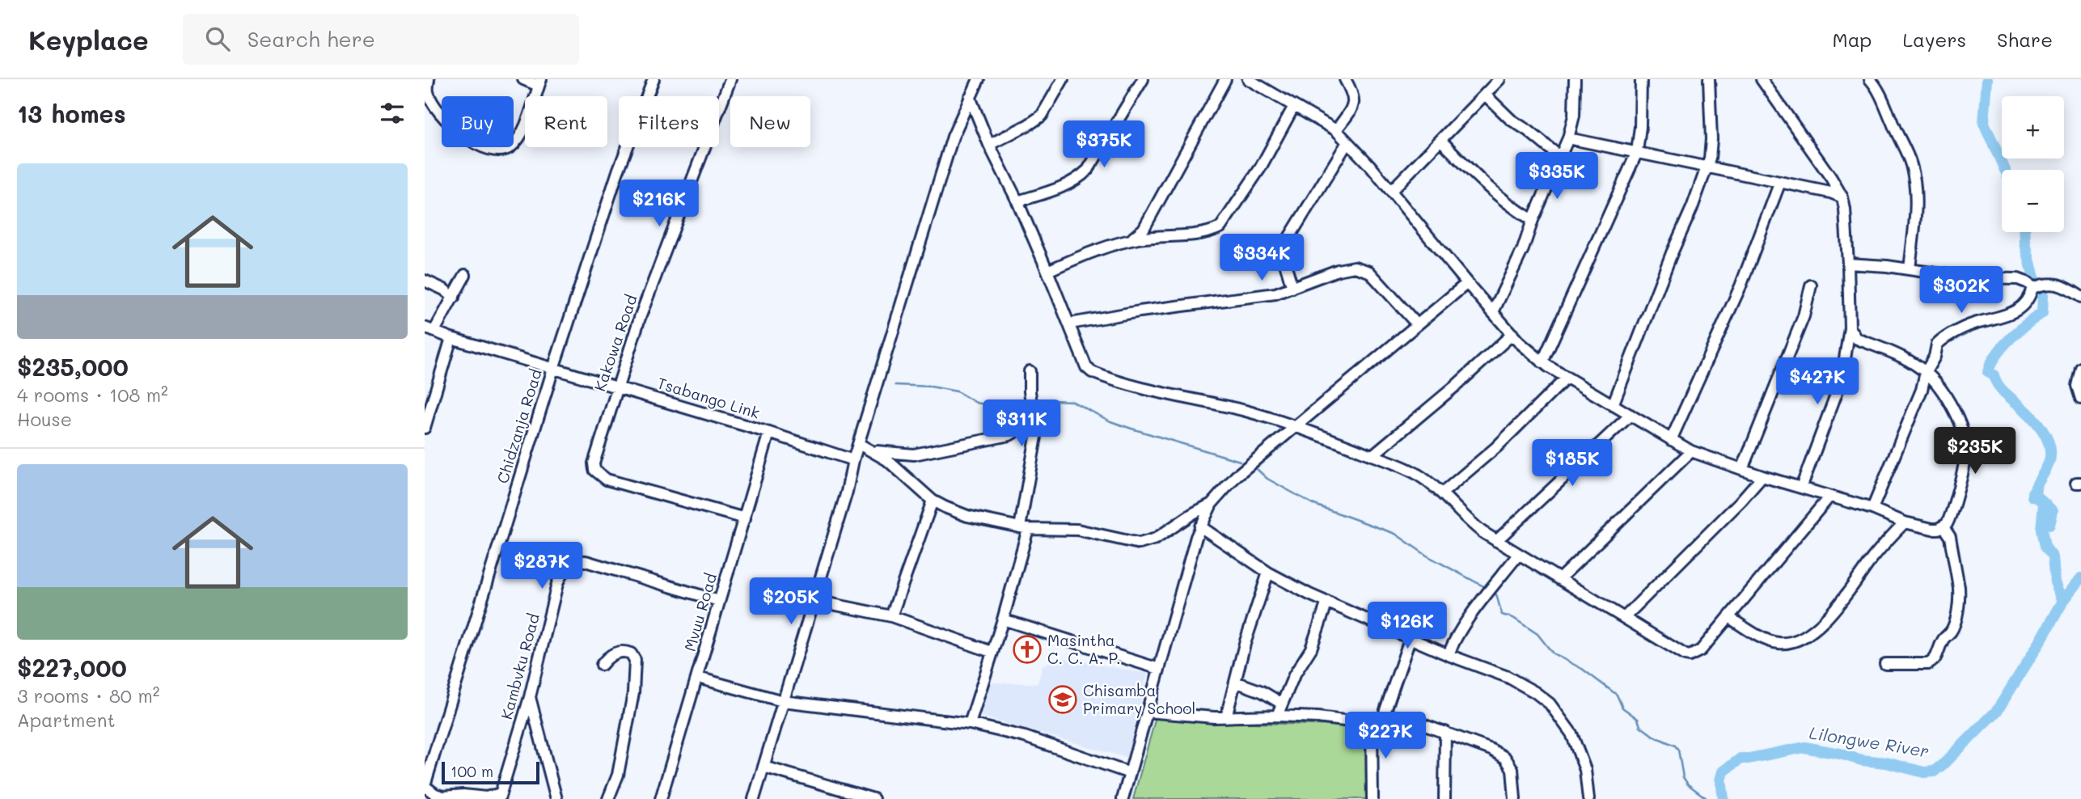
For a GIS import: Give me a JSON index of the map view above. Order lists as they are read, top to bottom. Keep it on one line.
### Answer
{"streets":{"street":["Kakowa Road","Tsabango Link","Chidzanja Road","Mvuu Road","Kambvku Road"]},"crossings":[["Kakowa Road","Tsabango Link"],["Kakowa Road","Mvuu Road"],["Tsabango Link","Chidzanja Road"],["Tsabango Link","Mvuu Road"],["Mvuu Road","Kambvku Road"]],"water":["Lilongwe River"],"places":{"church":["Masintha C. C. A. P."],"school or university":["Chisamba Primary School"]},"scale_bar":"100 m","page":{"header":"Keyplace","search":"Search here","nav":["Map","Layers","Share"],"heading":"13 homes","map_buttons":["+","−"],"chip":["Buy","Rent","Filters","New"],"price":["$375K","$335K","$216K","$334K","$302K","$427K","$311K","$235K","$185K","$287K","$205K","$126K","$227K"],"list":[{"name":"$235,000","note":"4 rooms · 108 m² · House"},{"name":"$227,000","note":"3 rooms · 80 m² · Apartment"}],"scale":"100 m"}}
